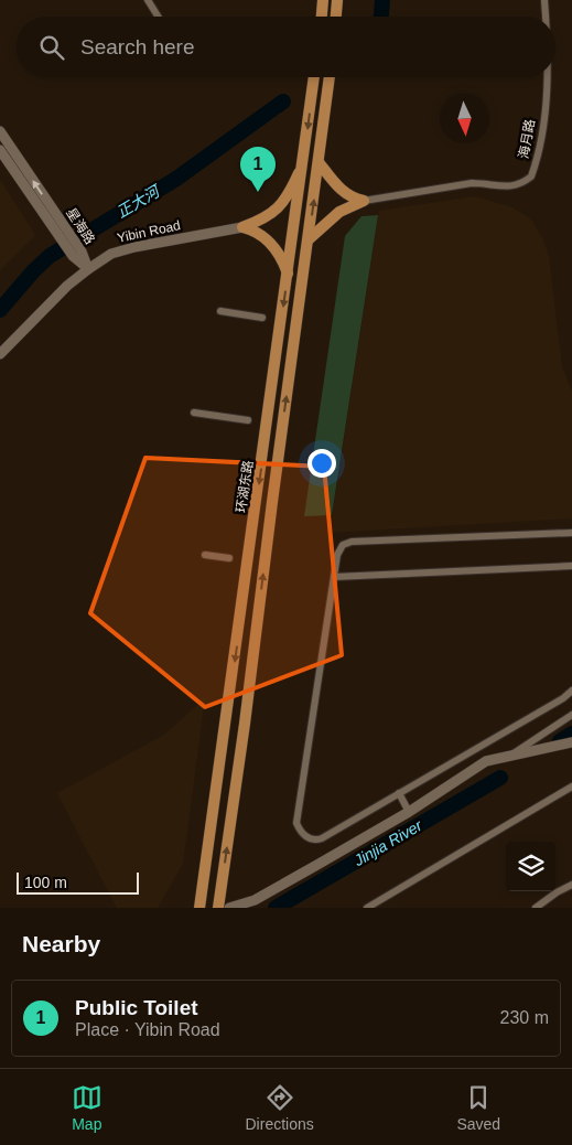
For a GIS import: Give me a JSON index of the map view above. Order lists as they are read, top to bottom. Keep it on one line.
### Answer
{"streets":{"main road":["环湖东路"],"street":["海月路","星海路","Yibin Road"]},"crossings":[["星海路","Yibin Road"]],"water":["正大河","Jinjia River"],"scale_bar":"100 m","north":"bottom","page":{"search":"Search here","pins":"1","scale":"100 m","heading":"Nearby","list":[{"mark":"1","name":"Public Toilet","note":"Place · Yibin Road","value":"230 m"}],"nav":["Map","Directions","Saved"]}}
